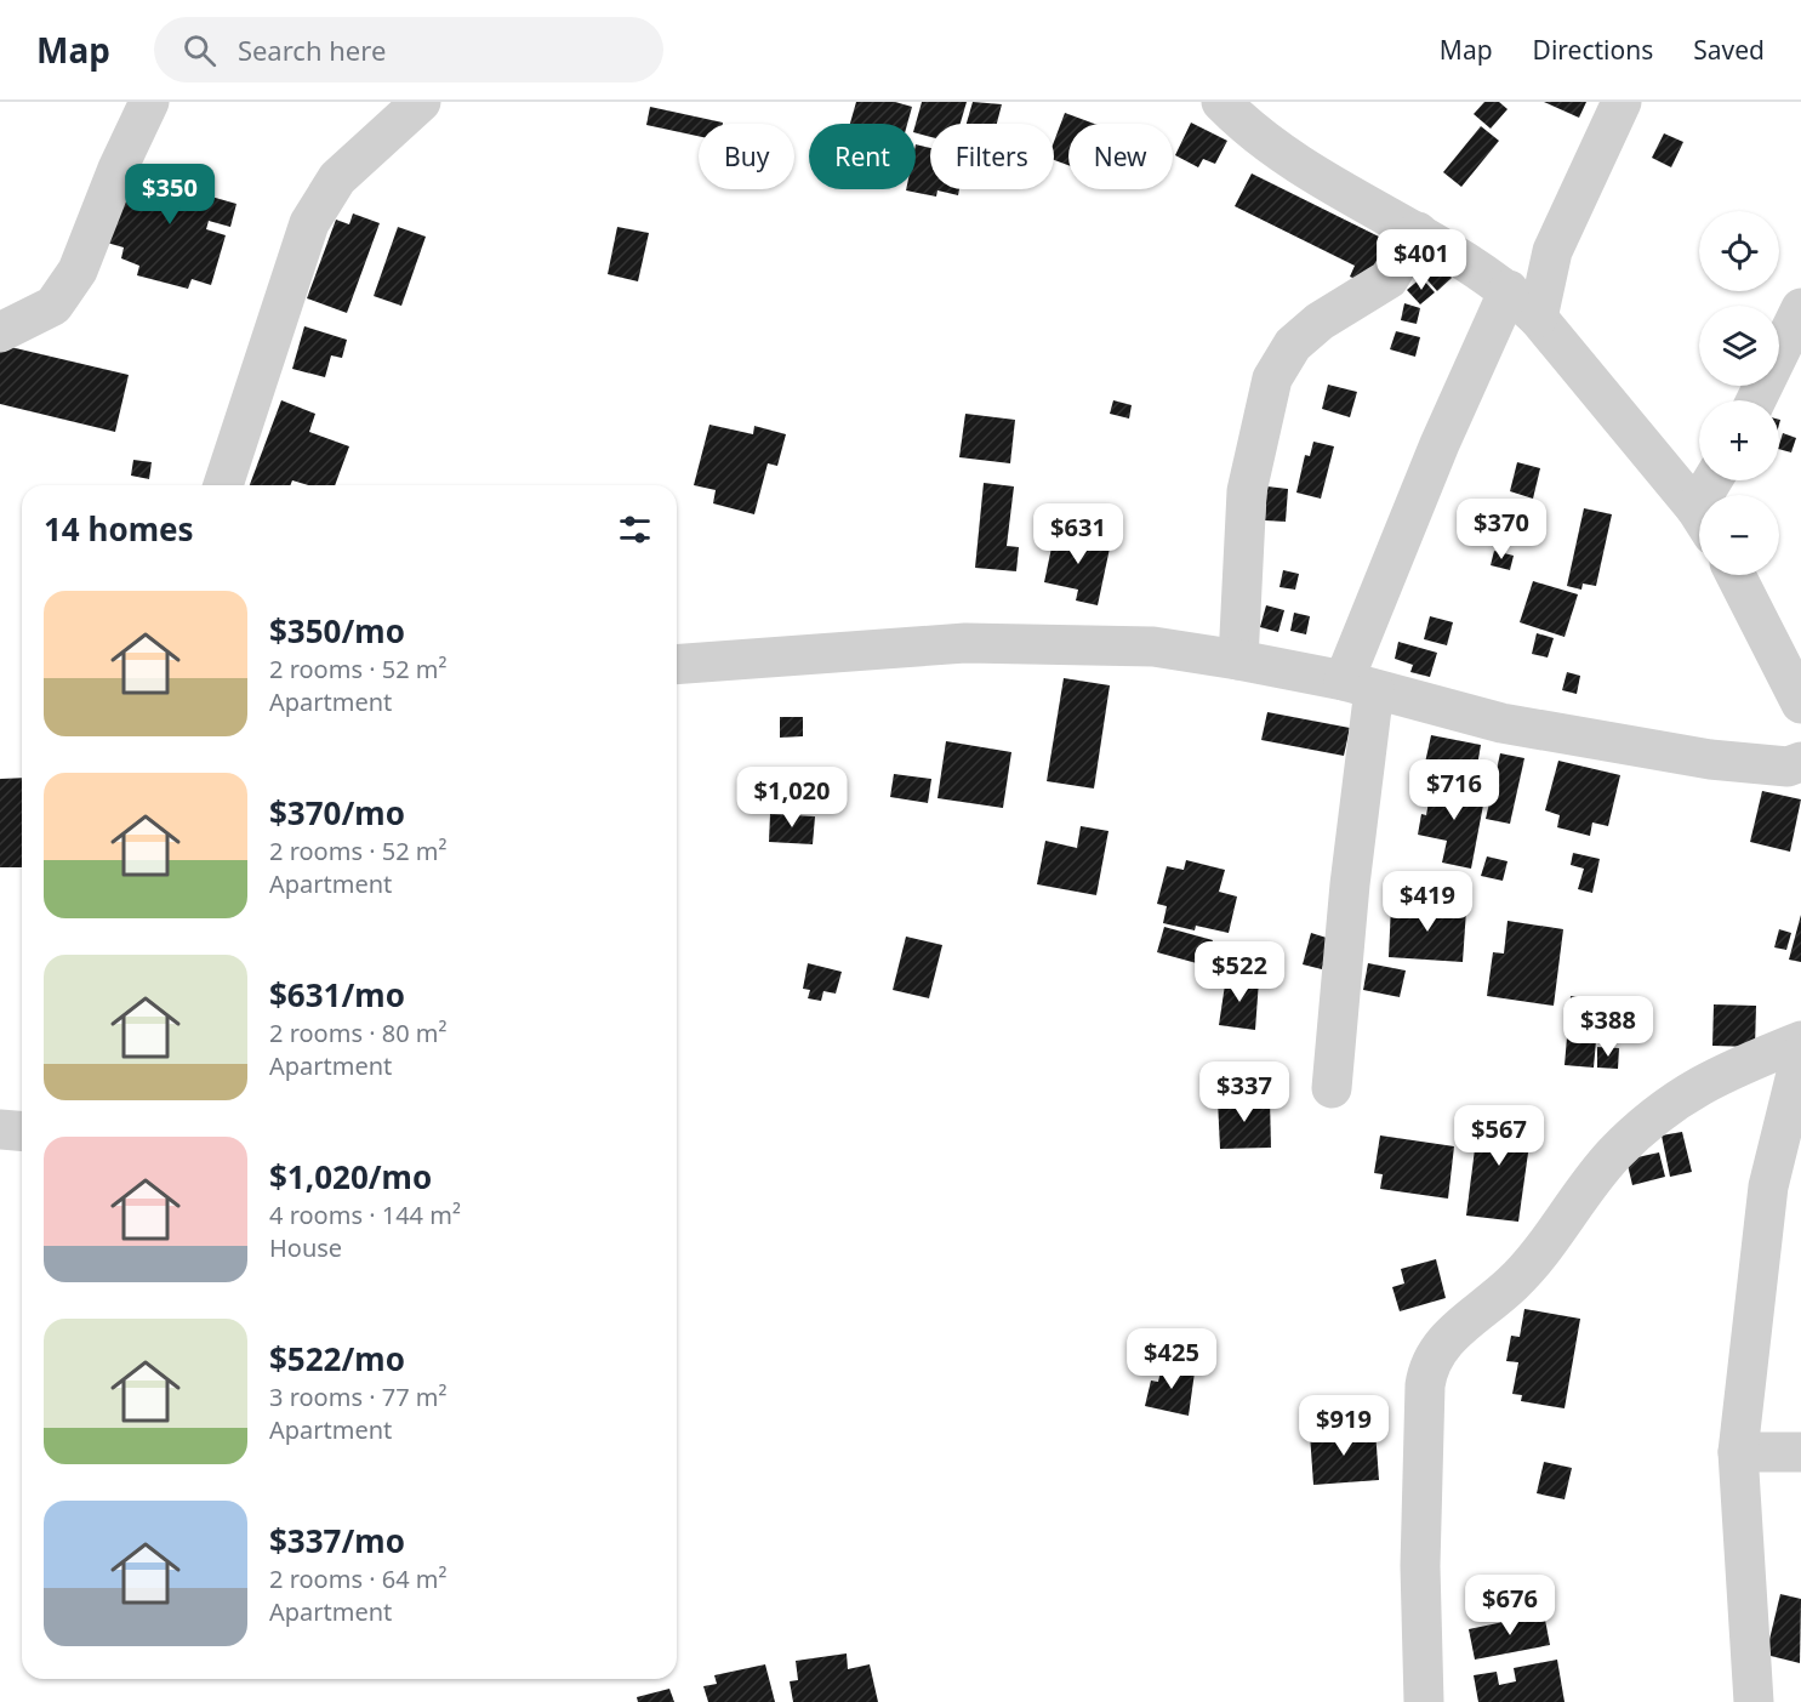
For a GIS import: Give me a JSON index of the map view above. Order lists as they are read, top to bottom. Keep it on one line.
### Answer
{"page":{"header":"Map","search":"Search here","nav":["Map","Directions","Saved"],"chip":["Buy","Rent","Filters","New"],"price":["$350","$401","$370","$631","$716","$1,020","$419","$522","$388","$337","$567","$425","$919","$676"],"map_buttons":["+","−"],"heading":"14 homes","list":[{"name":"$350/mo","note":"2 rooms · 52 m² · Apartment"},{"name":"$370/mo","note":"2 rooms · 52 m² · Apartment"},{"name":"$631/mo","note":"2 rooms · 80 m² · Apartment"},{"name":"$1,020/mo","note":"4 rooms · 144 m² · House"},{"name":"$522/mo","note":"3 rooms · 77 m² · Apartment"},{"name":"$337/mo","note":"2 rooms · 64 m² · Apartment"}]}}
